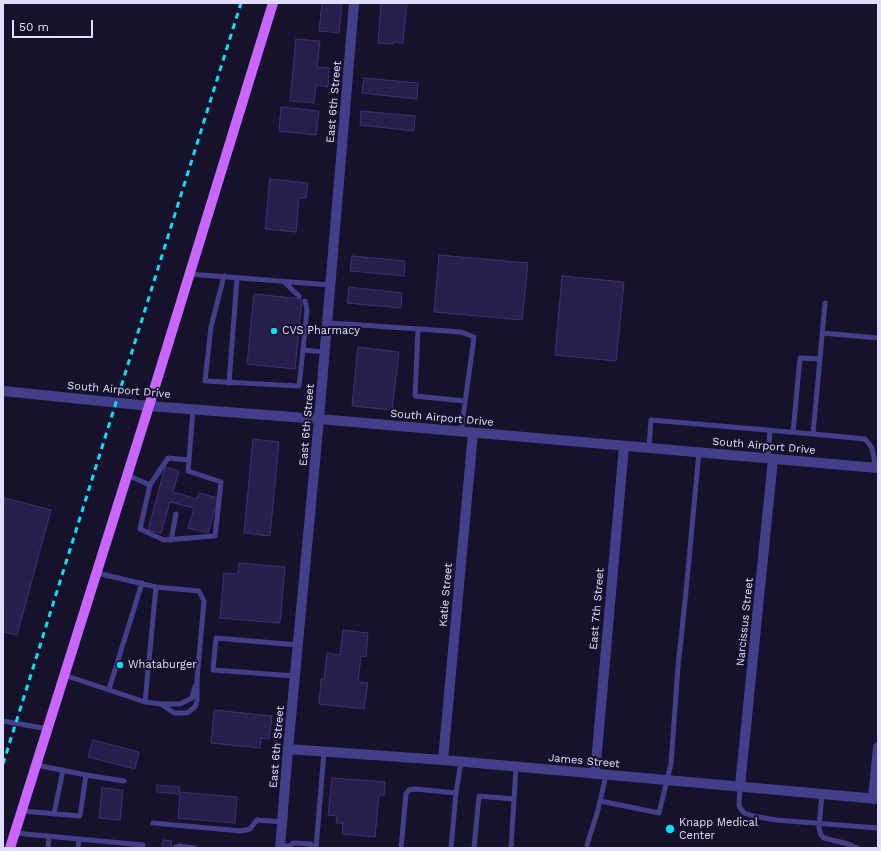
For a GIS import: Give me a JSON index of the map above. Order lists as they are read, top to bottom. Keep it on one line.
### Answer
{"streets":{"street":["East 6th Street","South Airport Drive","Katie Street","East 7th Street","Narcissus Street","James Street"]},"crossings":[["East 6th Street","South Airport Drive"],["East 6th Street","James Street"],["South Airport Drive","Katie Street"],["South Airport Drive","East 7th Street"],["South Airport Drive","Narcissus Street"],["Katie Street","James Street"],["East 7th Street","James Street"],["Narcissus Street","James Street"]],"places":["CVS Pharmacy","Whataburger","Knapp Medical Center"],"scale_bar":"50 m"}
